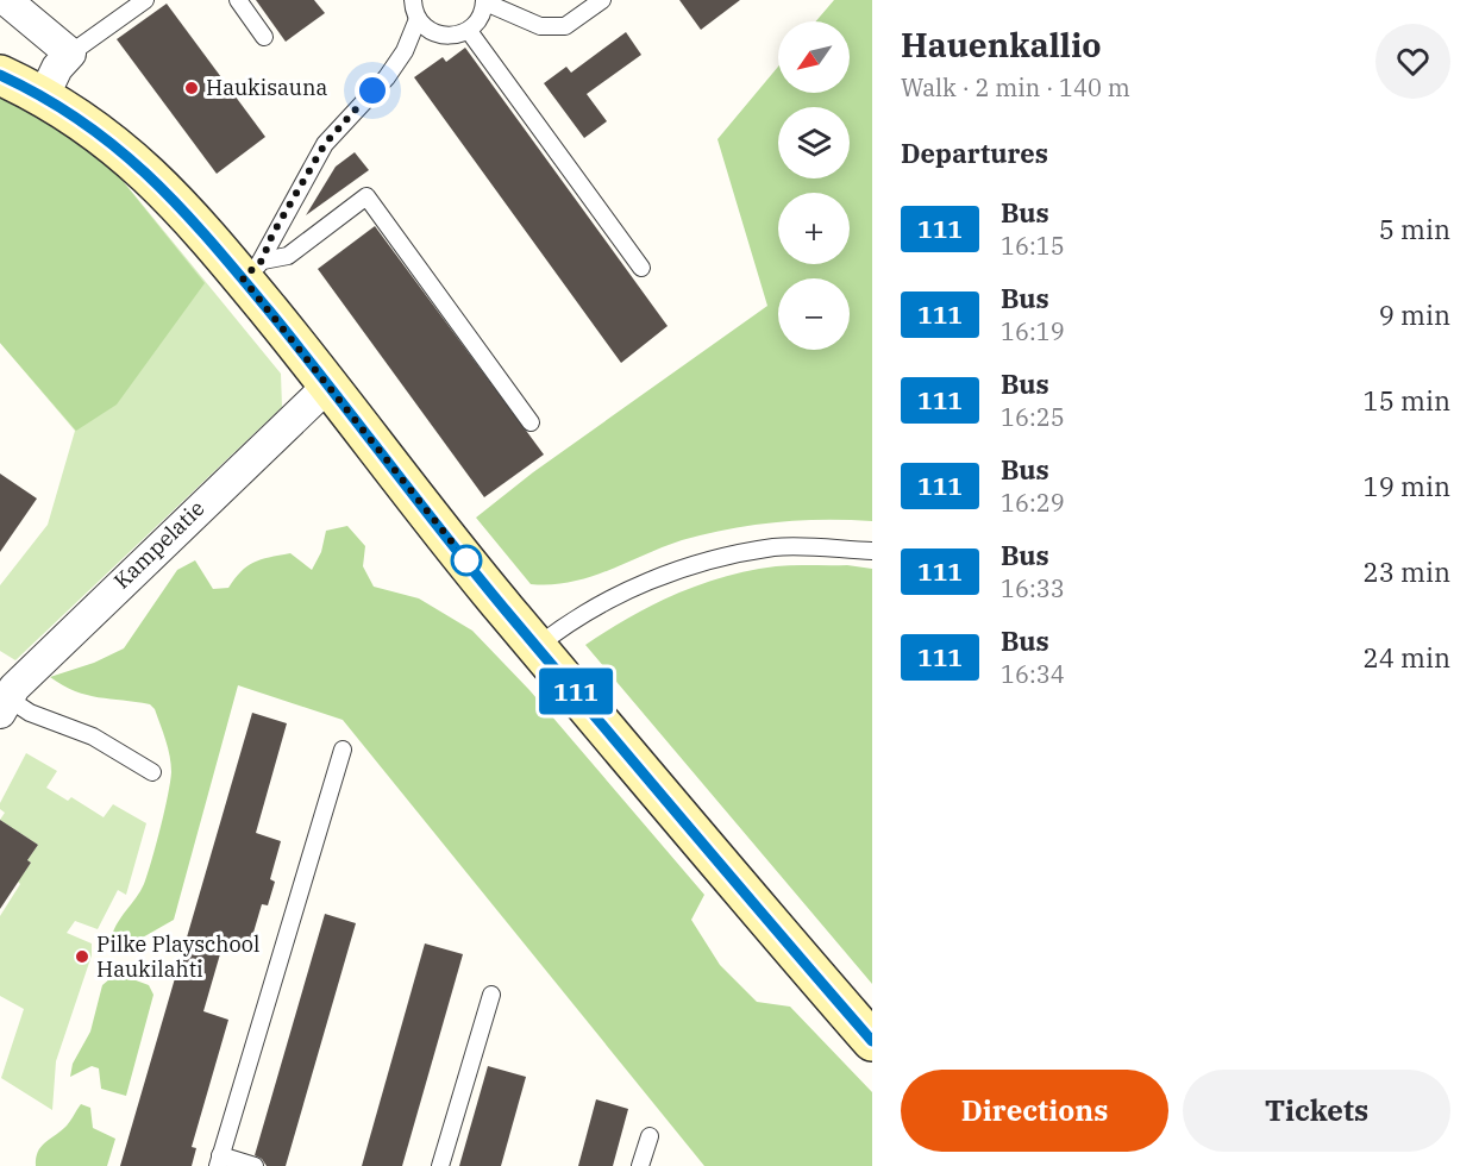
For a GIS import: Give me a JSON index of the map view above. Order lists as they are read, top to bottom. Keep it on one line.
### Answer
{"streets":{"street":["Kampelatie"]},"places":["Haukisauna","Pilke Playschool Haukilahti"],"lines":["bus line 111"],"north":"bottom left","page":{"on_map":"111","heading":[["Hauenkallio","Walk · 2 min · 140 m"],"Departures"],"map_buttons":["+","−"],"list":[{"mark":"111","name":"Bus","note":"16:15","value":"5 min"},{"mark":"111","name":"Bus","note":"16:19","value":"9 min"},{"mark":"111","name":"Bus","note":"16:25","value":"15 min"},{"mark":"111","name":"Bus","note":"16:29","value":"19 min"},{"mark":"111","name":"Bus","note":"16:33","value":"23 min"},{"mark":"111","name":"Bus","note":"16:34","value":"24 min"}],"buttons":["Directions","Tickets"]}}
